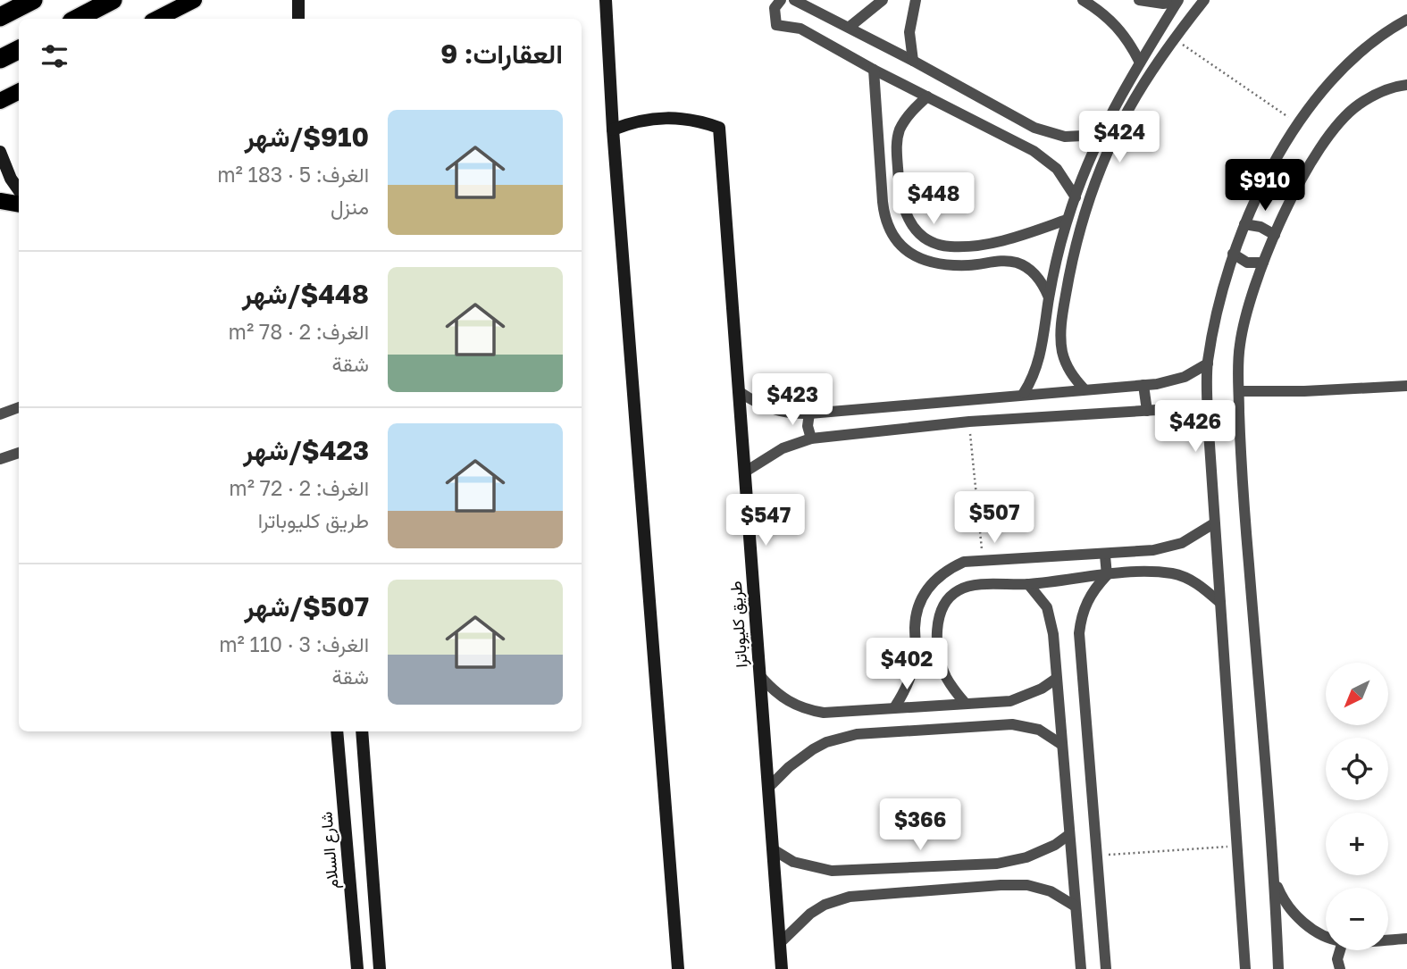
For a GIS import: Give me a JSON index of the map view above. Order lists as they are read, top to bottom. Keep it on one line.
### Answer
{"streets":{"main road":["طريق كليوباترا","شارع السلام"]},"north":"bottom left","page":{"heading":"العقارات: 9","list":[{"name":"$910/شهر","note":"الغرف: 5 · 183 m² · منزل"},{"name":"$448/شهر","note":"الغرف: 2 · 78 m² · شقة"},{"name":"$423/شهر","note":"الغرف: 2 · 72 m² · طريق كليوباترا"},{"name":"$507/شهر","note":"الغرف: 3 · 110 m² · شقة"}],"price":["$424","$910","$448","$423","$426","$507","$547","$402","$366"],"map_buttons":["+","−"]}}
